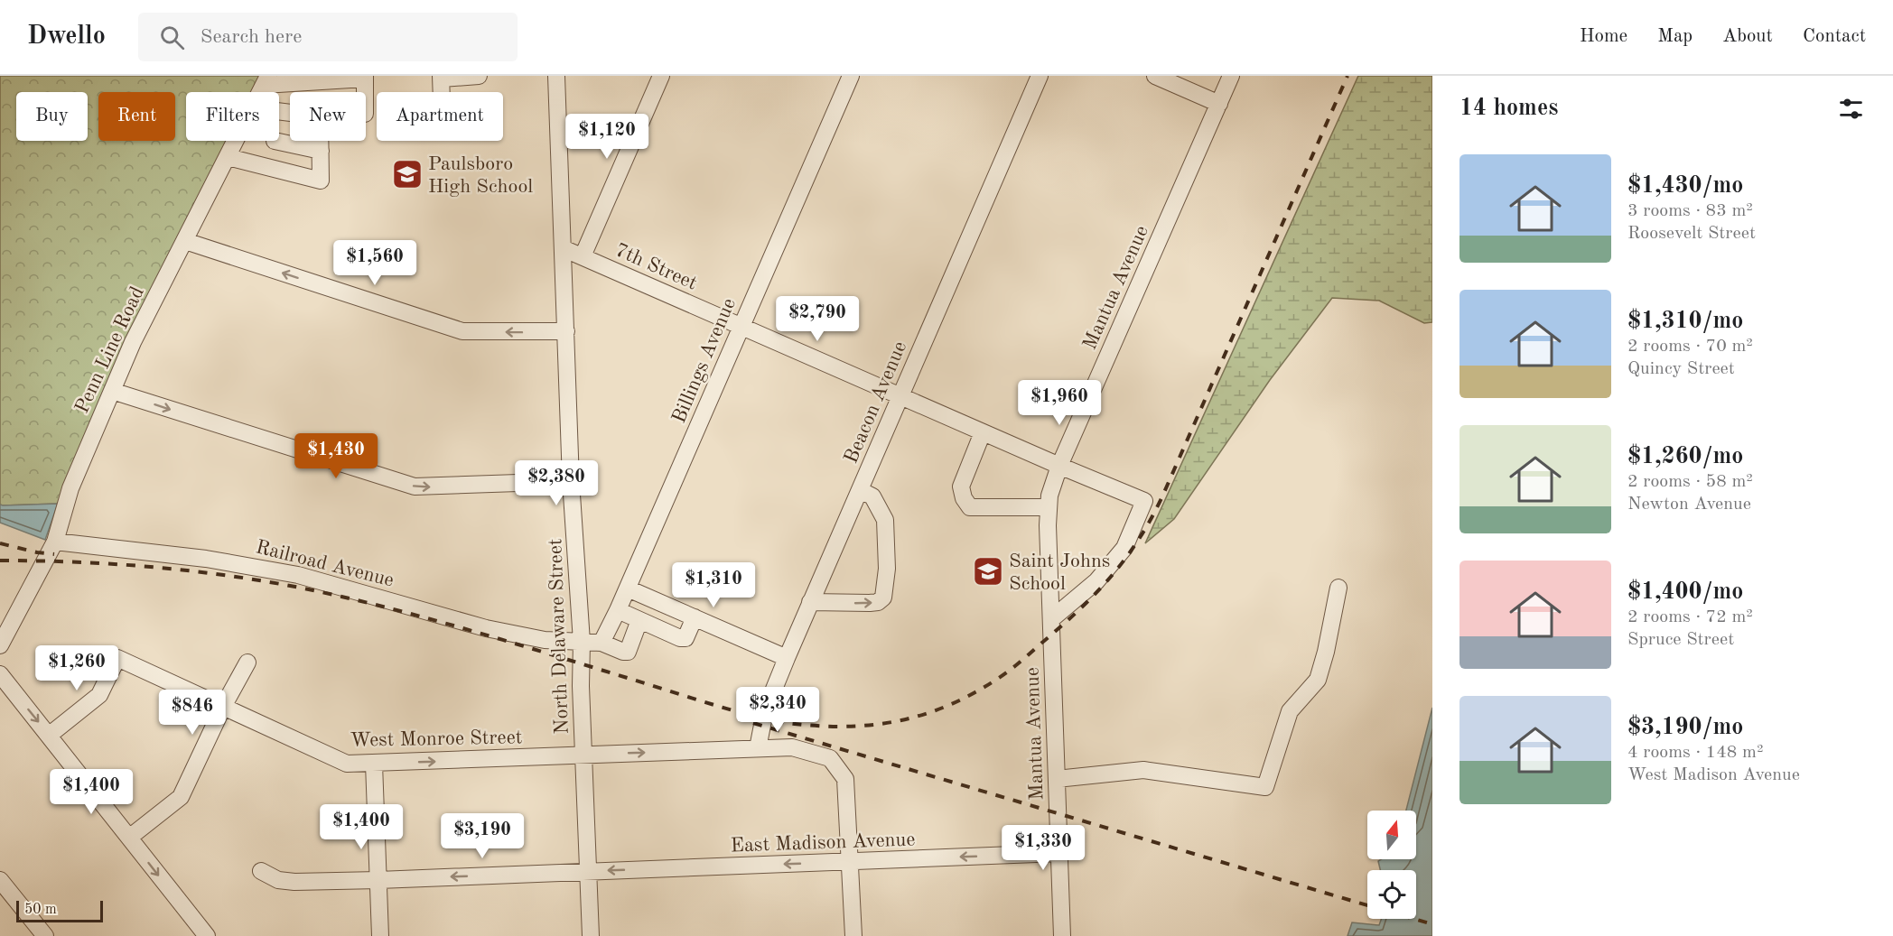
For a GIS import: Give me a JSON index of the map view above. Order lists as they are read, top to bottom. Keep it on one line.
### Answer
{"streets":{"street":["7th Street","Mantua Avenue","Penn Line Road","Billings Avenue","Beacon Avenue","Railroad Avenue","North Delaware Street","West Monroe Street","East Madison Avenue"]},"crossings":[["7th Street","Mantua Avenue"],["7th Street","Billings Avenue"],["7th Street","Beacon Avenue"],["7th Street","North Delaware Street"],["Mantua Avenue","East Madison Avenue"],["Penn Line Road","Railroad Avenue"],["Beacon Avenue","West Monroe Street"],["Railroad Avenue","North Delaware Street"],["North Delaware Street","West Monroe Street"],["North Delaware Street","East Madison Avenue"],["West Monroe Street","East Madison Avenue"]],"one_way":["West Monroe Street","East Madison Avenue"],"places":{"school or university":["Paulsboro High School","Saint Johns School"]},"scale_bar":"50 m","north":"top","page":{"header":"Dwello","search":"Search here","nav":["Home","Map","About","Contact"],"heading":"14 homes","chip":["Buy","Rent","Filters","New","Apartment"],"price":["$1,120","$1,560","$2,790","$1,960","$1,430","$2,380","$1,310","$1,260","$2,340","$846","$1,400","$1,400","$3,190","$1,330"],"list":[{"name":"$1,430/mo","note":"3 rooms · 83 m² · Roosevelt Street"},{"name":"$1,310/mo","note":"2 rooms · 70 m² · Quincy Street"},{"name":"$1,260/mo","note":"2 rooms · 58 m² · Newton Avenue"},{"name":"$1,400/mo","note":"2 rooms · 72 m² · Spruce Street"},{"name":"$3,190/mo","note":"4 rooms · 148 m² · West Madison Avenue"}],"scale":"50 m"}}
